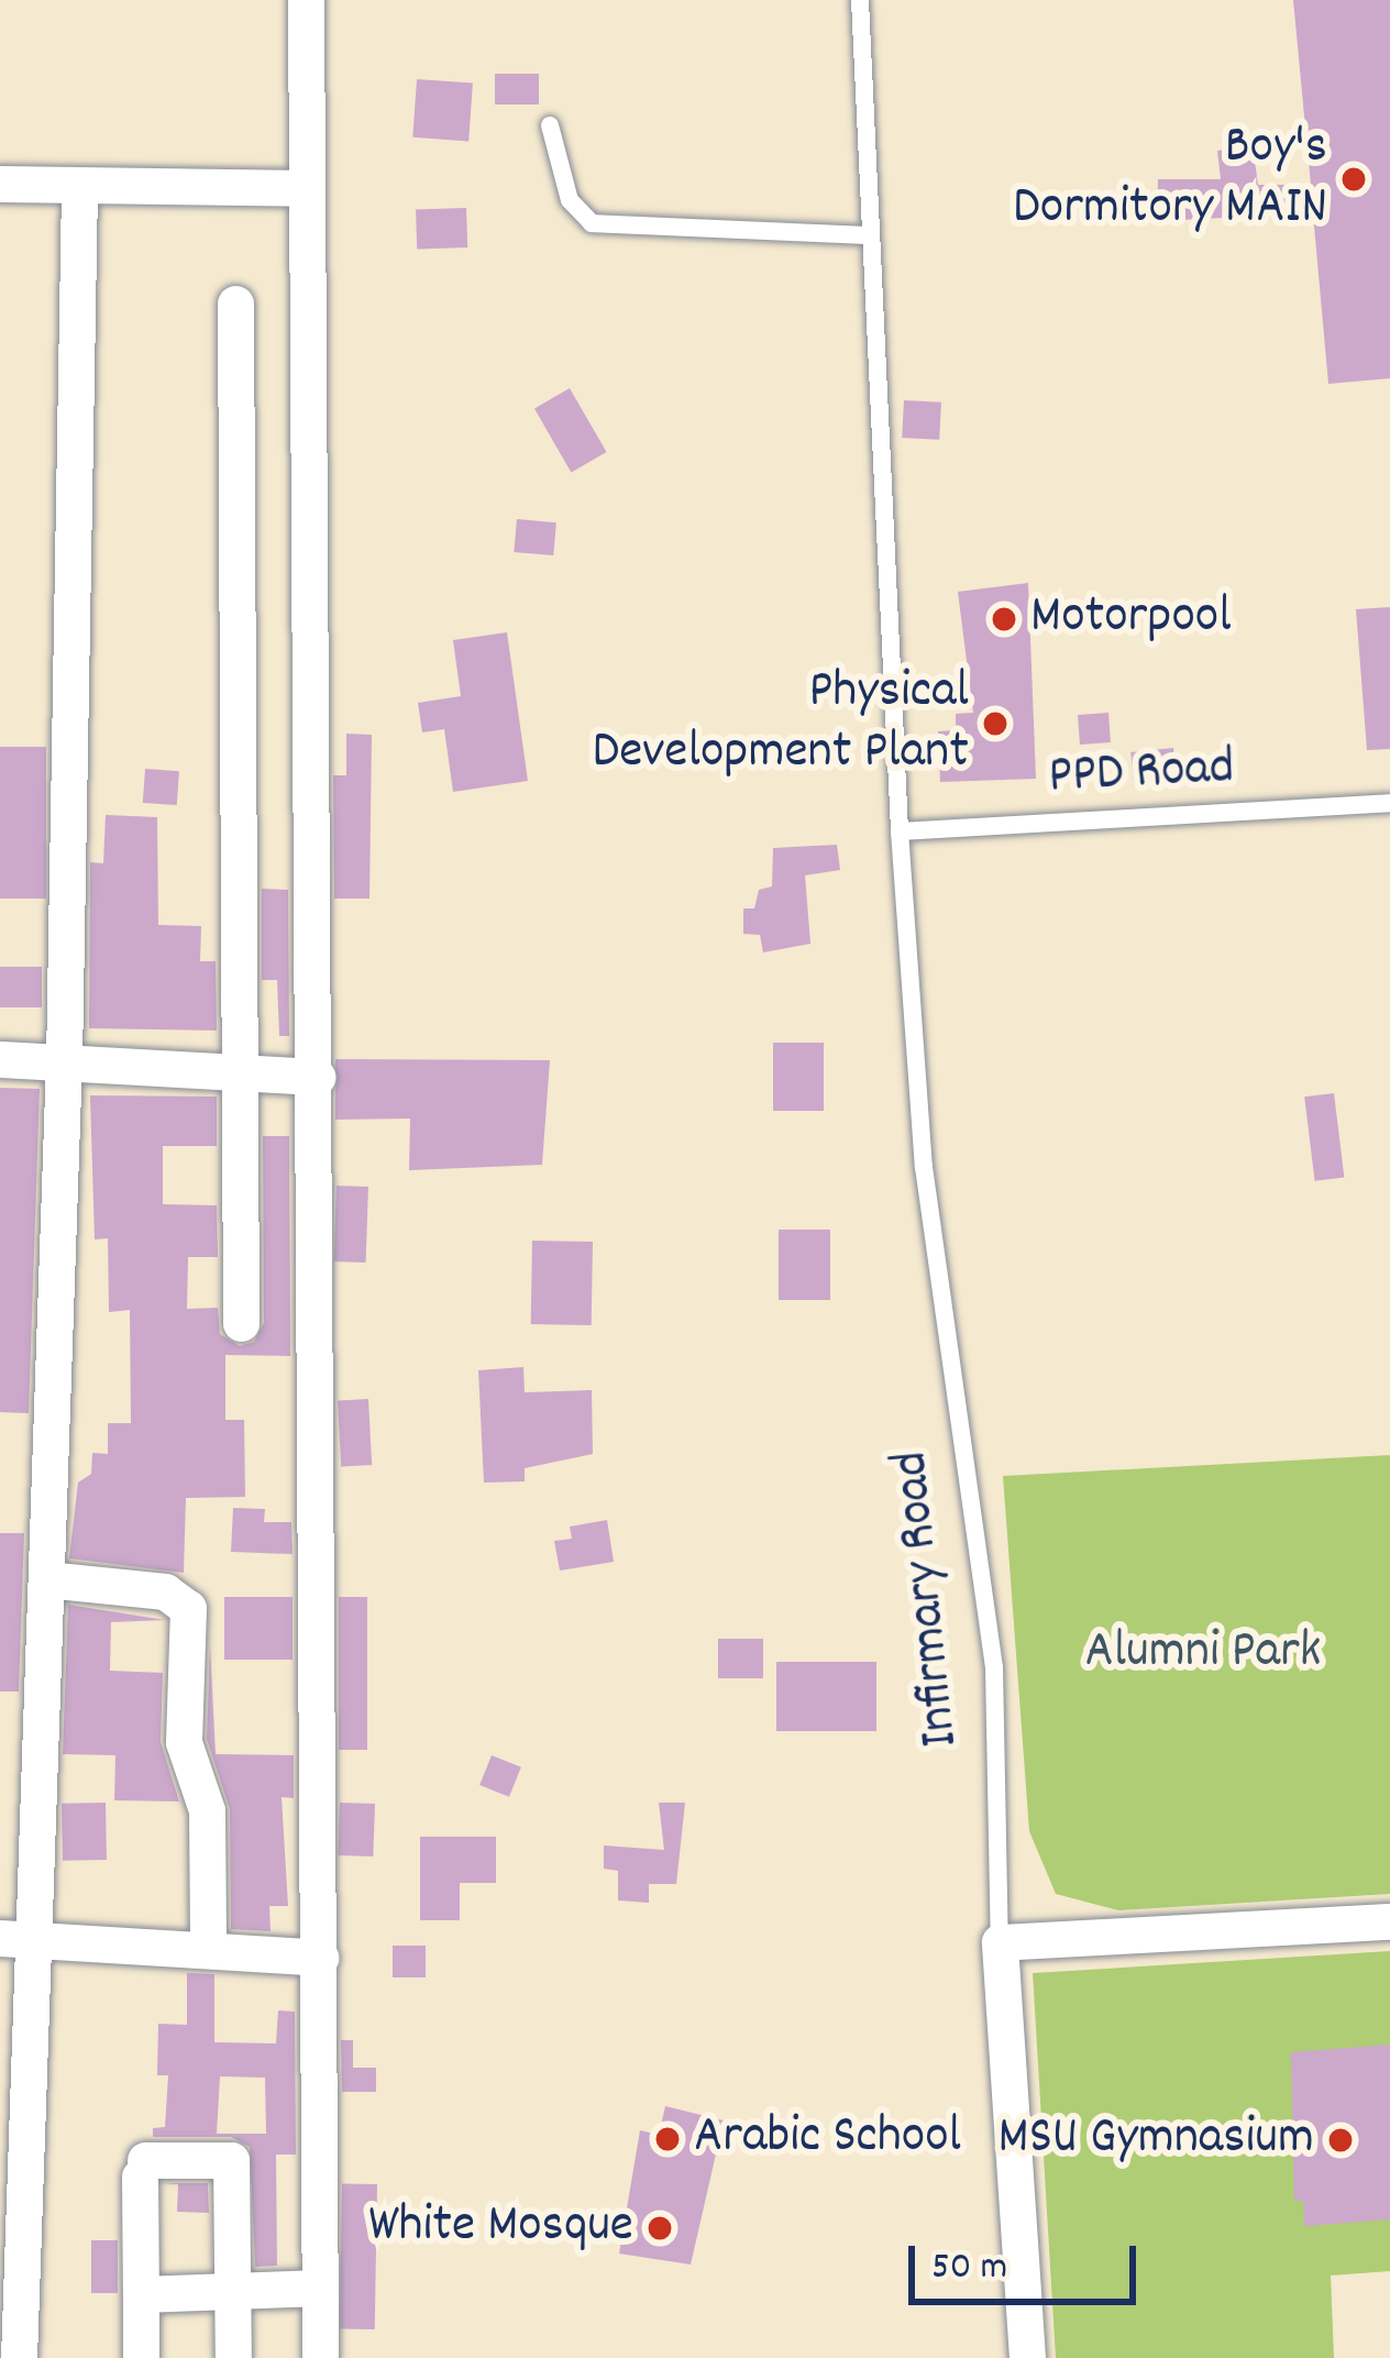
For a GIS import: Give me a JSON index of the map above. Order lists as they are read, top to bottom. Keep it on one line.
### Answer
{"streets":{"street":["Infirmary Road"],"lane":["PPD Road"]},"crossings":[["PPD Road","Infirmary Road"]],"parks":["Alumni Park"],"places":["Boy's Dormitory MAIN","Motorpool","Physical Development Plant","Arabic School","MSU Gymnasium","White Mosque"],"scale_bar":"50 m"}
